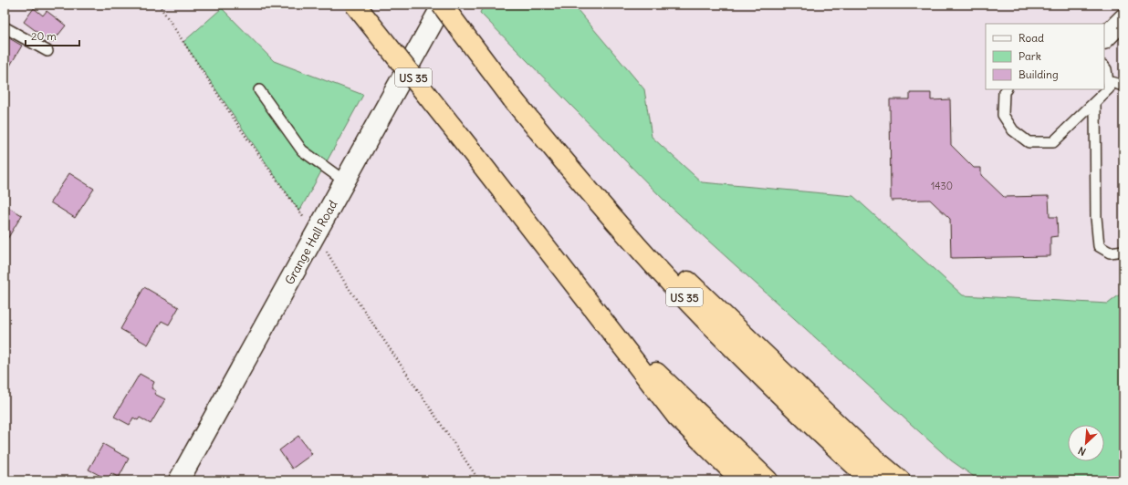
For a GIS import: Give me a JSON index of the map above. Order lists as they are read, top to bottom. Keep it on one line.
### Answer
{"streets":{"highway":["US 35"],"main road":["Grange Hall Road"]},"crossings":[["US 35","Grange Hall Road"]],"house_numbers":["1430"],"legend":["Road","Park","Building"],"scale_bar":"20 m","north":"bottom left"}
